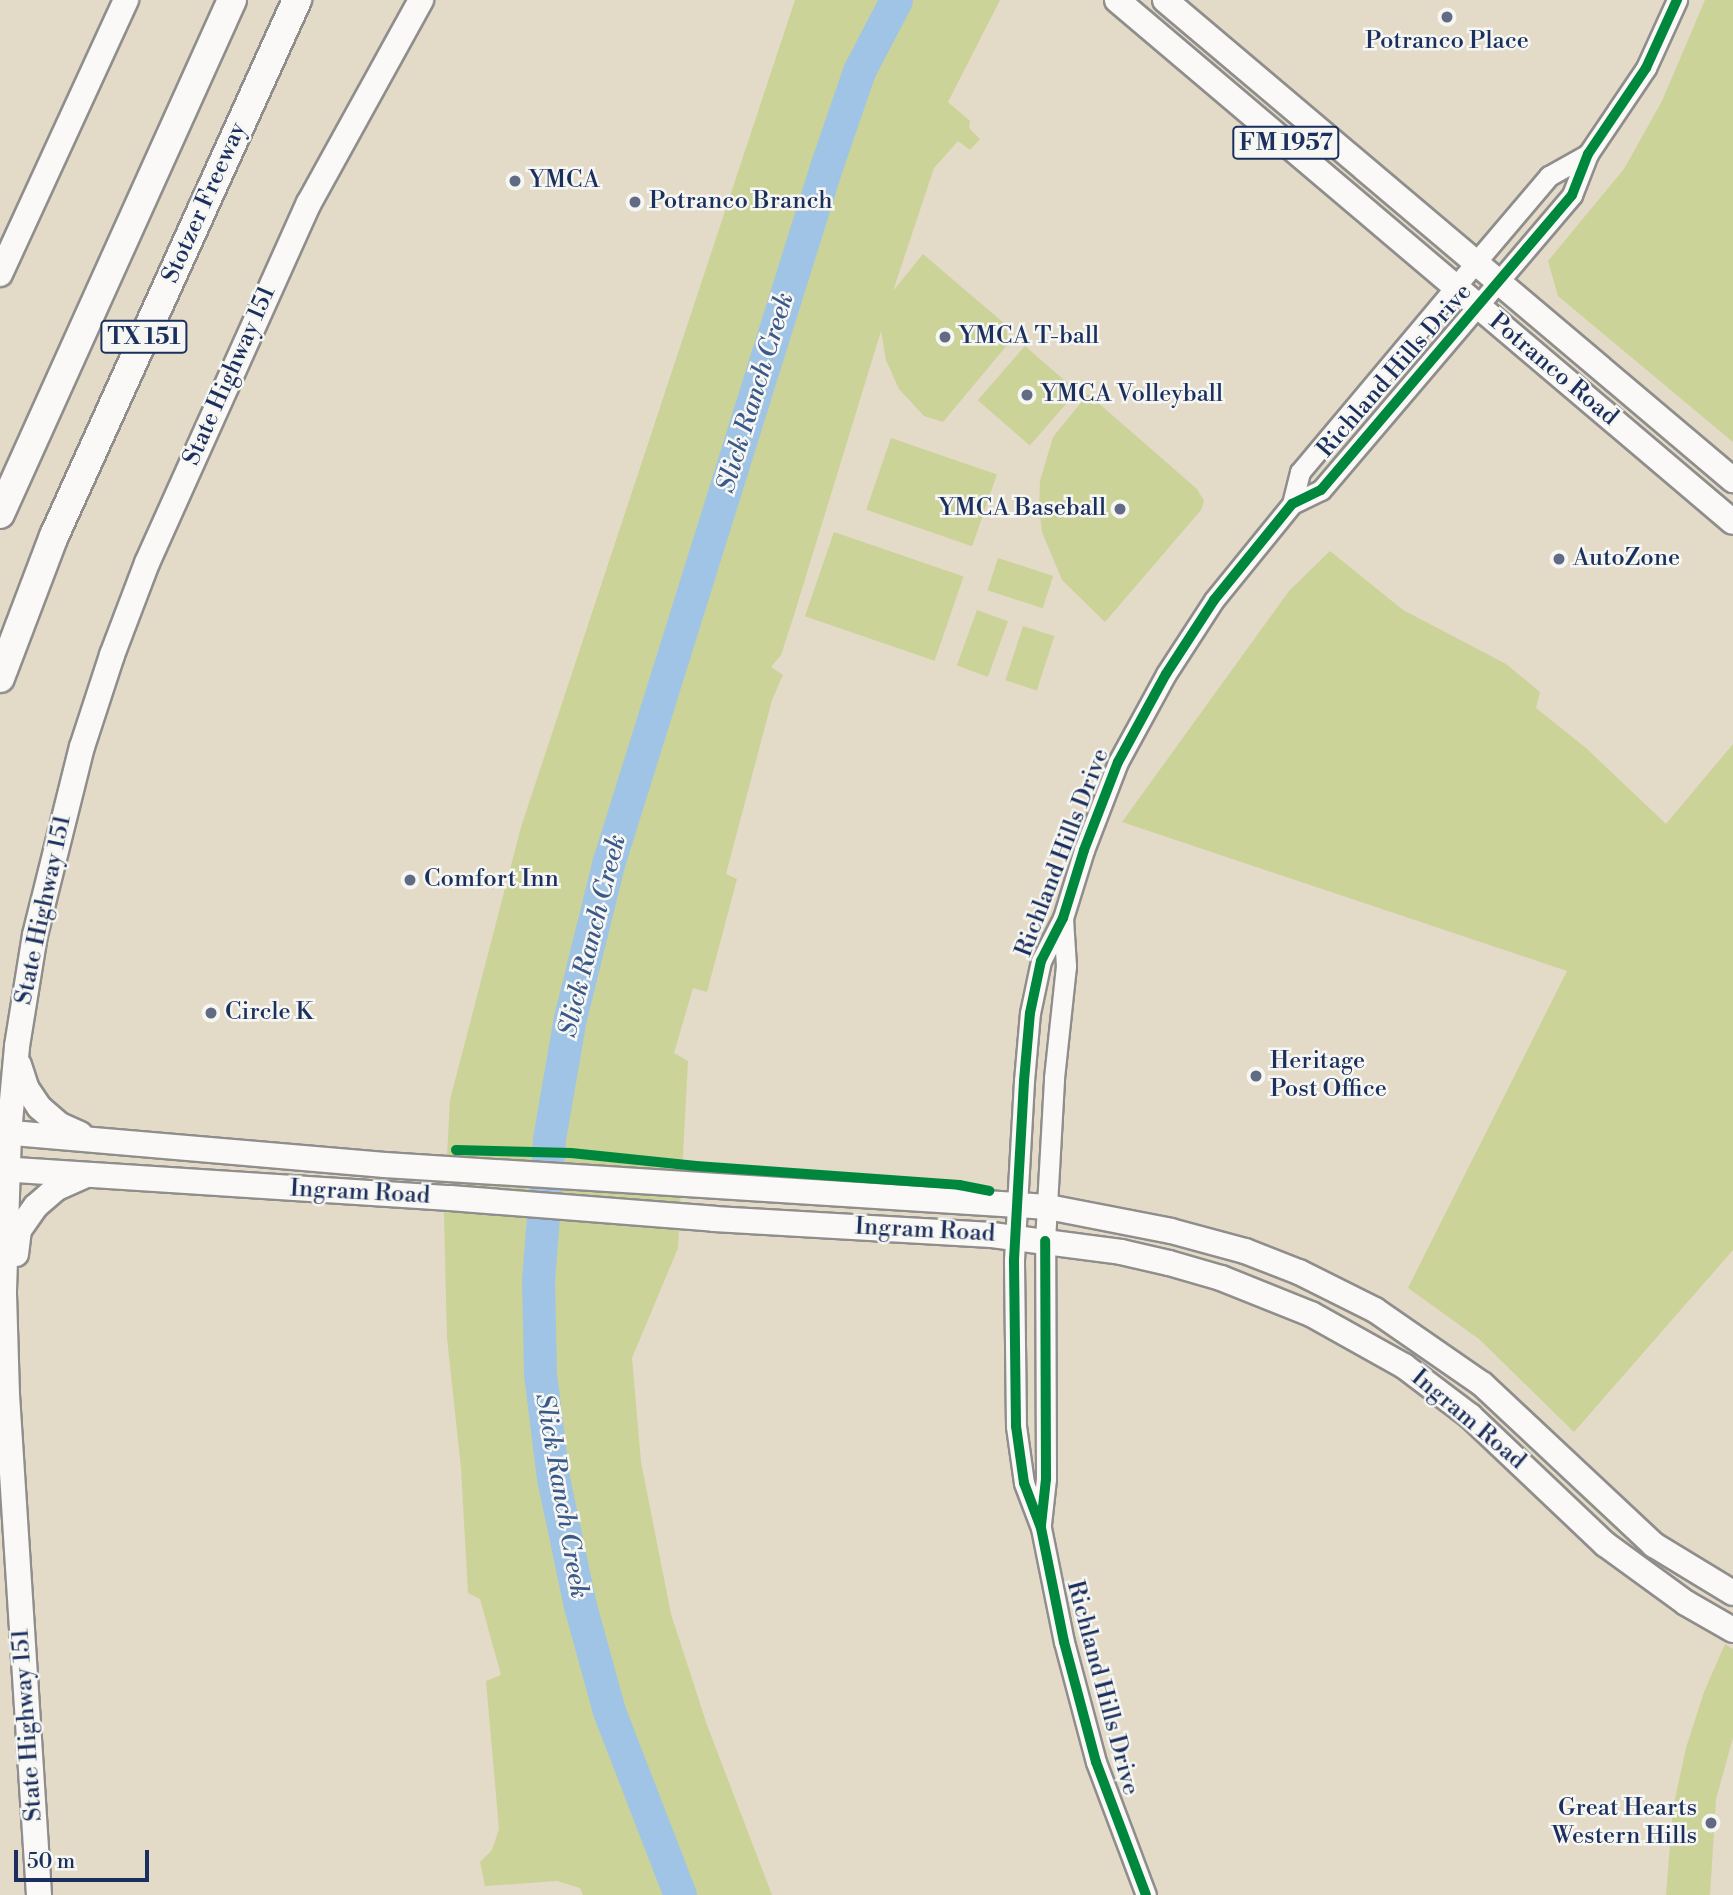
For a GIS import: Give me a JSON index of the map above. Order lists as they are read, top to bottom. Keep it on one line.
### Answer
{"streets":{"highway":["Stotzer Freeway","TX 151"],"main road":["FM 1957","Potranco Road","State Highway 151","Ingram Road"],"street":["Richland Hills Drive"]},"crossings":[["Potranco Road","Richland Hills Drive"],["Richland Hills Drive","Ingram Road"],["State Highway 151","Ingram Road"]],"water":["Slick Ranch Creek"],"places":["Potranco Place","YMCA","Potranco Branch","YMCA T-ball","YMCA Volleyball","YMCA Baseball","AutoZone","Comfort Inn","Circle K","Heritage Post Office","Great Hearts Western Hills"],"scale_bar":"50 m"}
